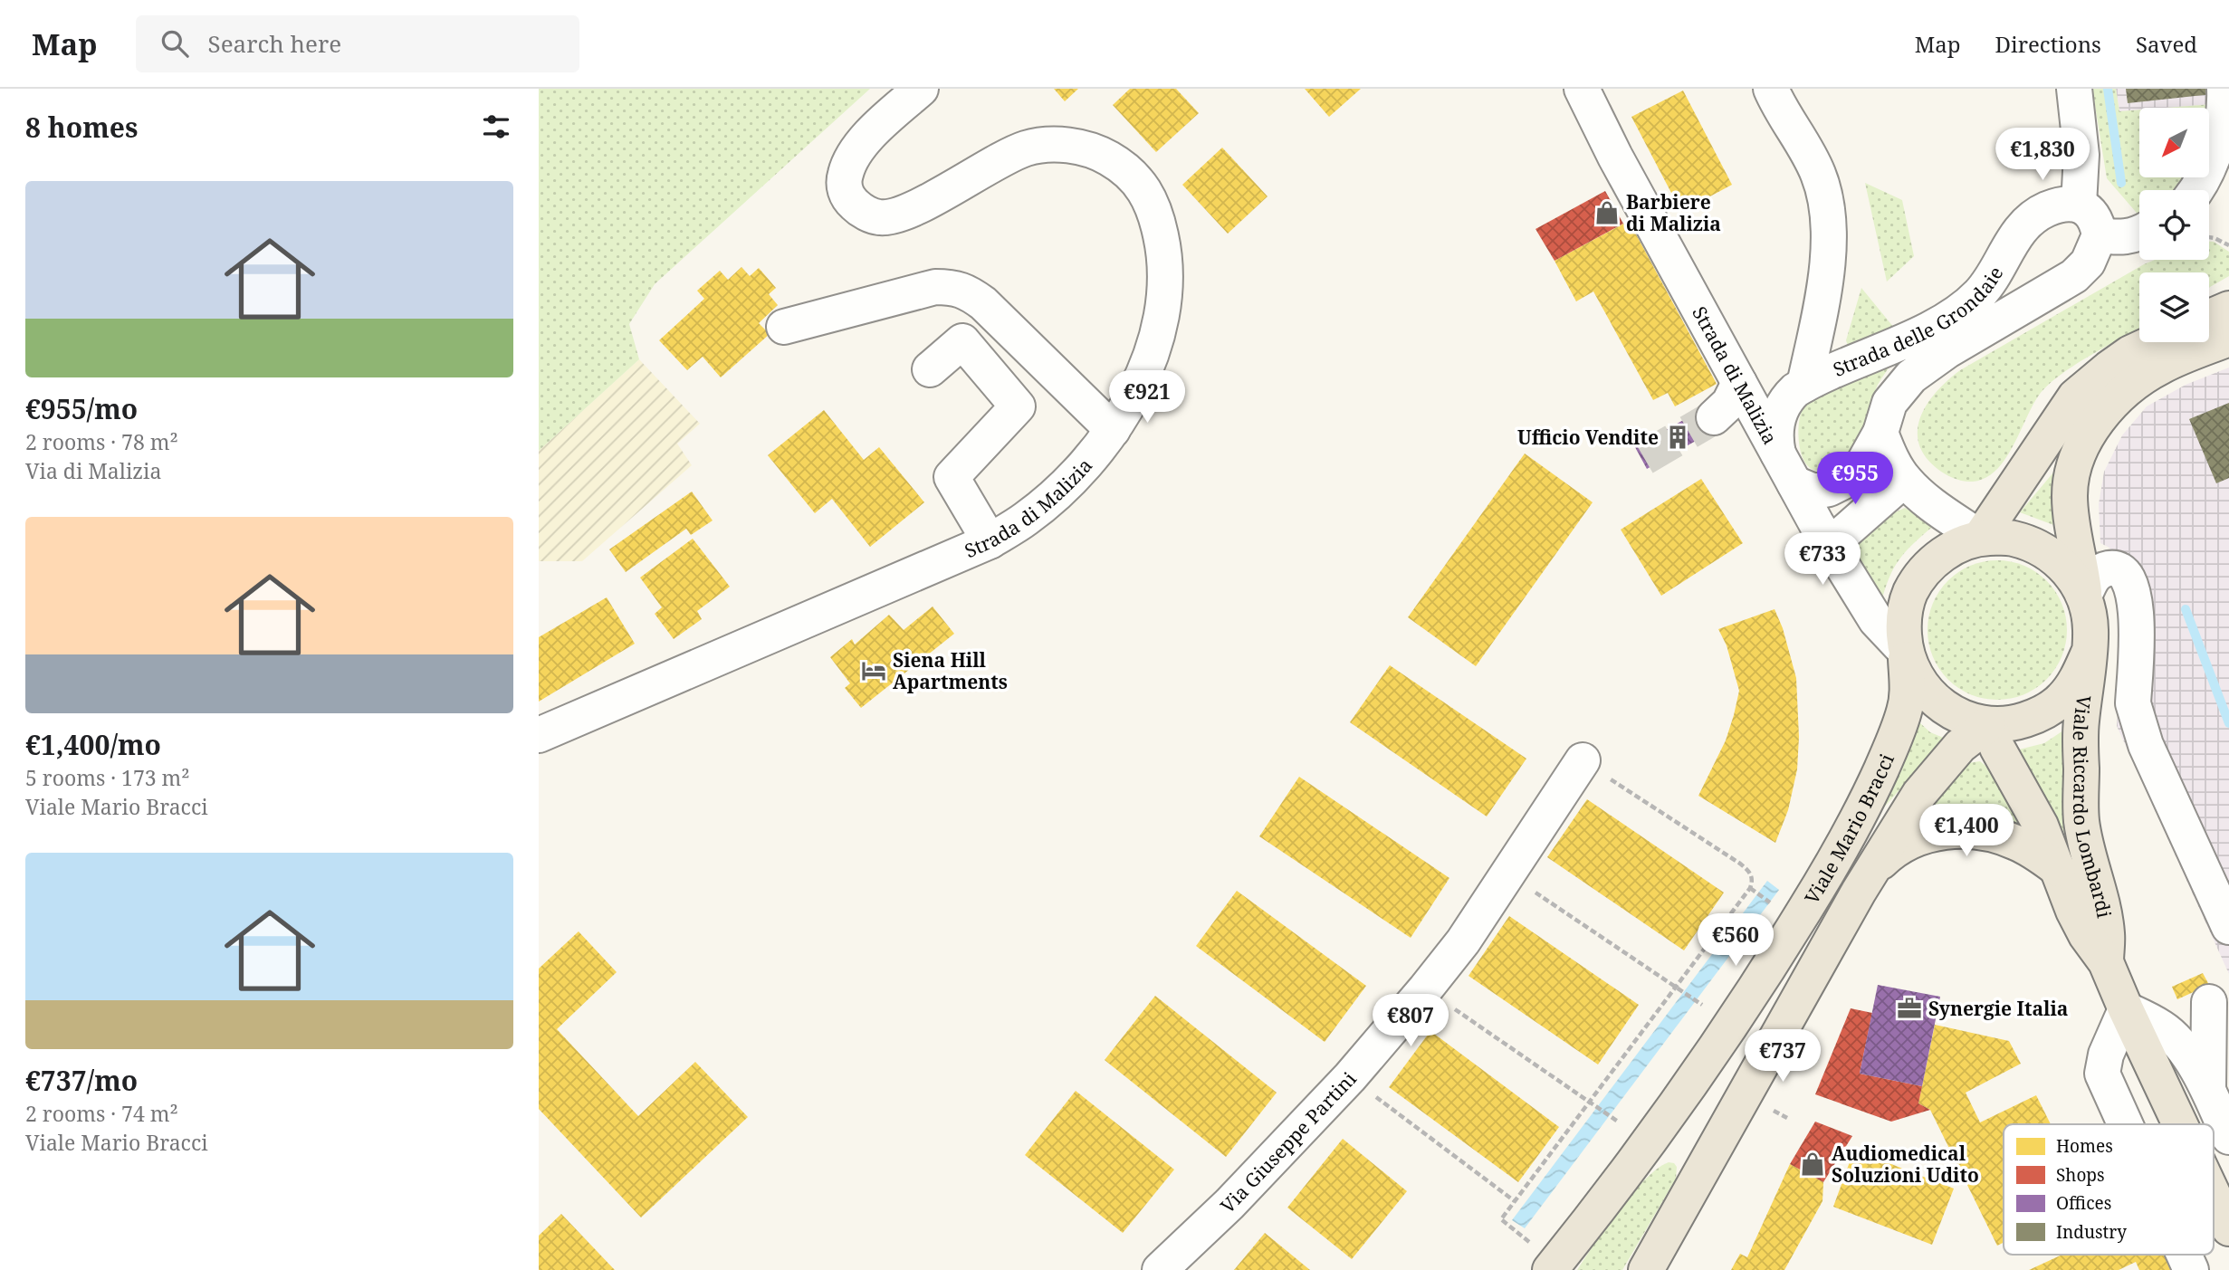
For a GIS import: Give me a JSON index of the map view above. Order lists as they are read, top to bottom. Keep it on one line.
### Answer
{"streets":{"main road":["Viale Riccardo Lombardi","Viale Mario Bracci"],"street":["Strada delle Grondaie","Strada di Malizia","Via Giuseppe Partini"]},"crossings":[["Strada delle Grondaie","Strada di Malizia"],["Strada di Malizia","Viale Riccardo Lombardi"],["Strada di Malizia","Viale Mario Bracci"],["Viale Riccardo Lombardi","Viale Mario Bracci"]],"places":{"shop":["Barbiere di Malizia","Audiomedical Soluzioni Udito"],"building":["Ufficio Vendite"],"hotel":["Siena Hill Apartments"],"office":["Synergie Italia"]},"legend":["Homes","Shops","Offices","Industry"],"north":"bottom left","page":{"header":"Map","search":"Search here","nav":["Map","Directions","Saved"],"heading":"8 homes","price":["€1,830","€921","€955","€733","€1,400","€560","€807","€737"],"list":[{"name":"€955/mo","note":"2 rooms · 78 m² · Via di Malizia"},{"name":"€1,400/mo","note":"5 rooms · 173 m² · Viale Mario Bracci"},{"name":"€737/mo","note":"2 rooms · 74 m² · Viale Mario Bracci"}]}}
